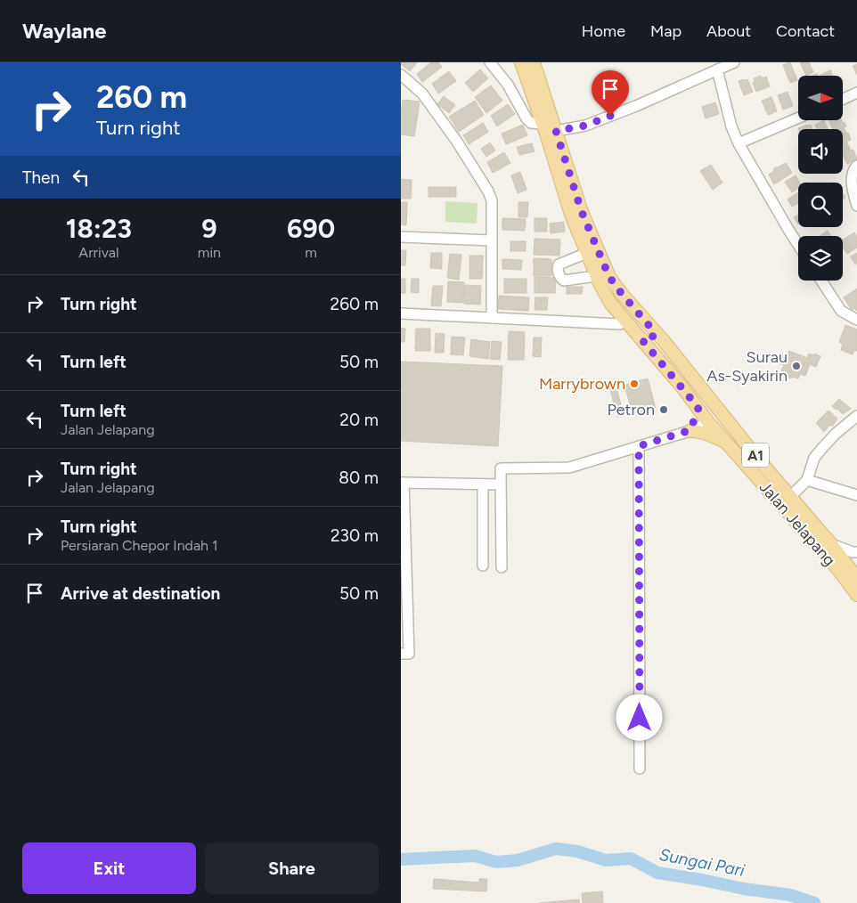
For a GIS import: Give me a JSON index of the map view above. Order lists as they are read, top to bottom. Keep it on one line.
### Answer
{"streets":{"main road":["A1","Jalan Jelapang"]},"water":["Sungai Pari"],"places":["Surau As-Syakirin","Marrybrown","Petron"],"north":"right","page":{"header":"Waylane","nav":["Home","Map","About","Contact"],"turn":["260 m","Turn right"],"then":"Then","eta":["18:23","Arrival","9","min","690","m"],"list":[{"name":"Turn right","value":"260 m"},{"name":"Turn left","value":"50 m"},{"name":"Turn left","note":"Jalan Jelapang","value":"20 m"},{"name":"Turn right","note":"Jalan Jelapang","value":"80 m"},{"name":"Turn right","note":"Persiaran Chepor Indah 1","value":"230 m"},{"name":"Arrive at destination","value":"50 m"}],"buttons":["Exit","Share"]}}
